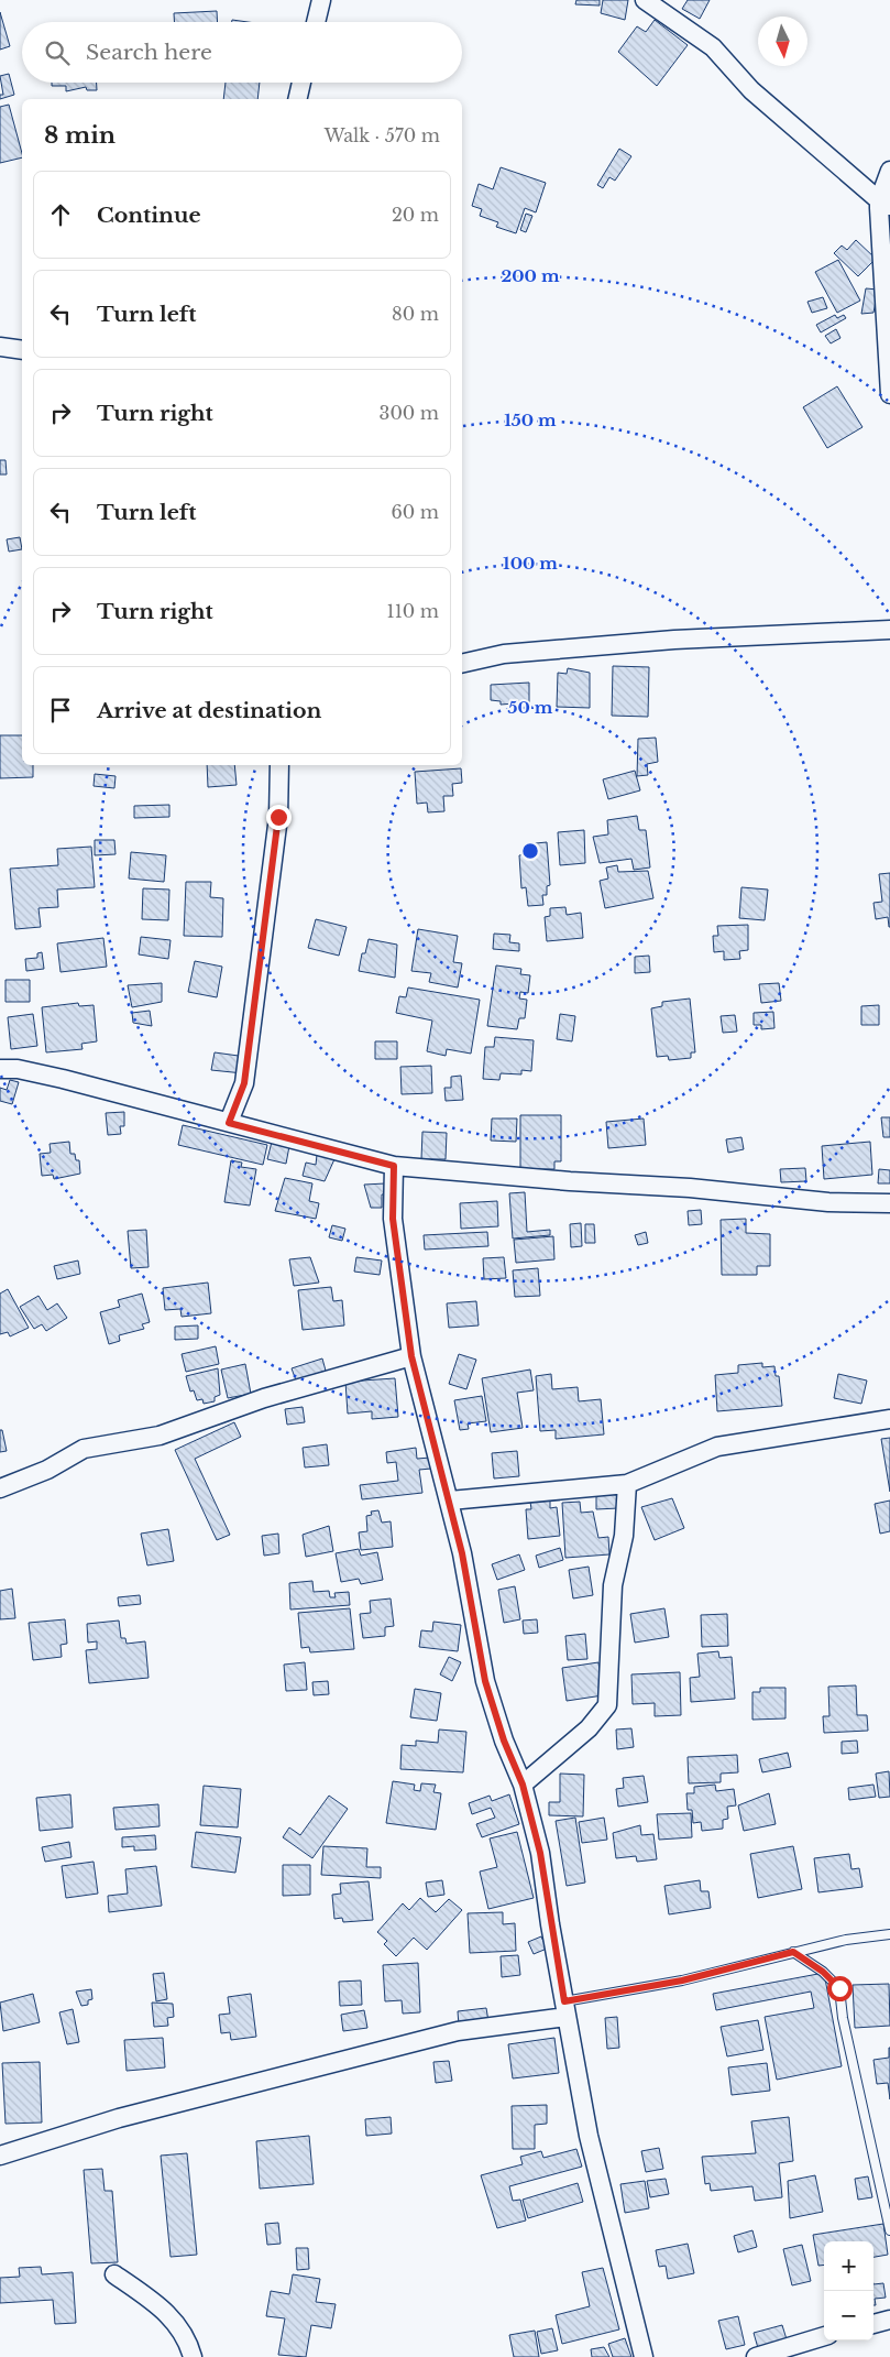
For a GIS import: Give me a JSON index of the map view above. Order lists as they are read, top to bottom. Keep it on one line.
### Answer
{"north":"bottom","page":{"search":"Search here","heading":["8 min","Walk · 570 m"],"list":[["Continue","20 m"],["Turn left","80 m"],["Turn right","300 m"],["Turn left","60 m"],["Turn right","110 m"],"Arrive at destination"],"map_buttons":["+","−"]},"rings":["200 m","150 m","100 m","50 m"]}
